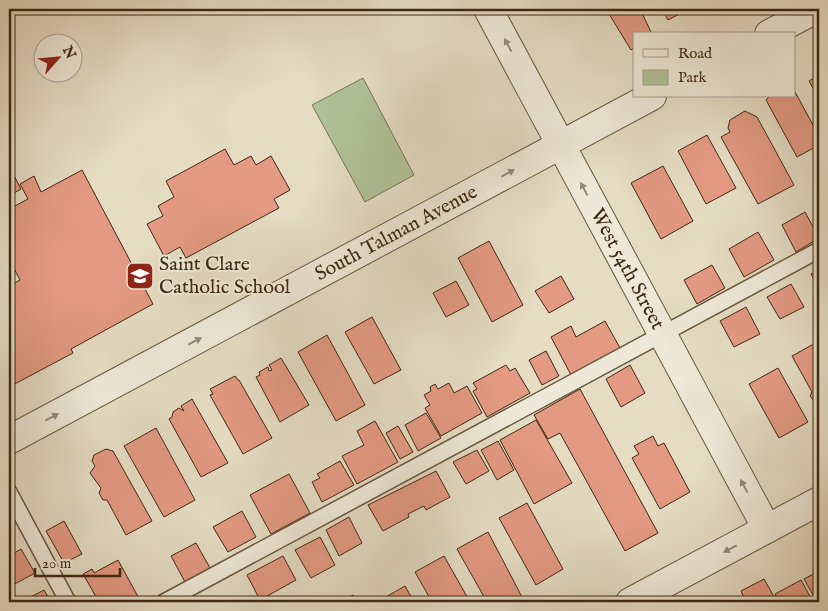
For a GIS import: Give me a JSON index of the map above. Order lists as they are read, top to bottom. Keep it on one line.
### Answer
{"streets":{"street":["South Talman Avenue","West 54th Street"]},"crossings":[["South Talman Avenue","West 54th Street"]],"one_way":["South Talman Avenue","West 54th Street"],"places":{"school or university":["Saint Clare Catholic School"]},"legend":["Road","Park"],"scale_bar":"20 m","north":"top right"}
